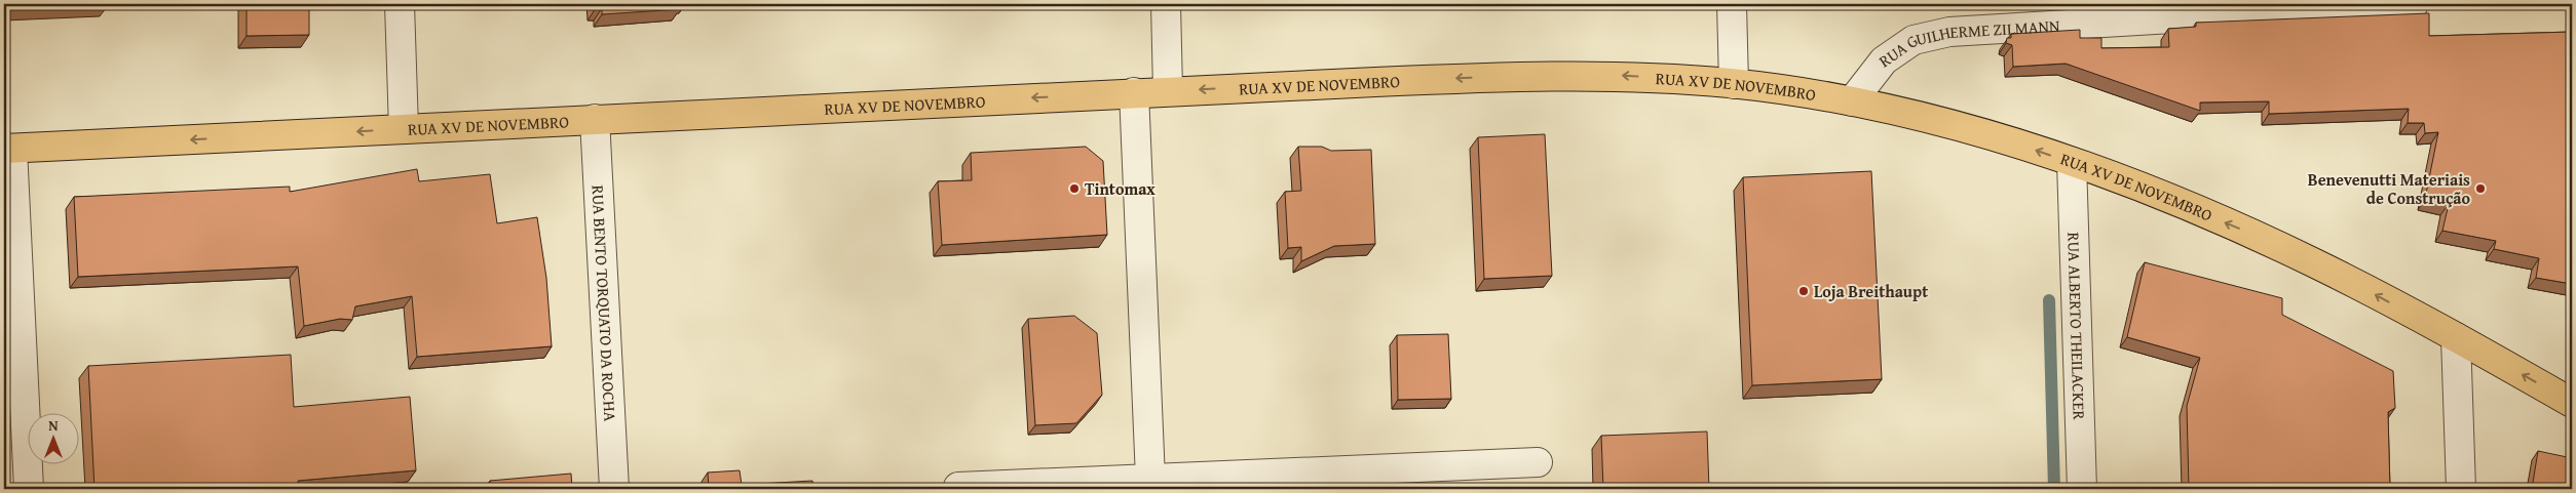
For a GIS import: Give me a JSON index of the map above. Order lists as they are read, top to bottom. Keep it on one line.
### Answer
{"streets":{"main road":["RUA XV DE NOVEMBRO"],"street":["RUA GUILHERME ZILMANN","RUA BENTO TORQUATO DA ROCHA","RUA ALBERTO THEILACKER"]},"crossings":[["RUA GUILHERME ZILMANN","RUA XV DE NOVEMBRO"],["RUA XV DE NOVEMBRO","RUA BENTO TORQUATO DA ROCHA"],["RUA XV DE NOVEMBRO","RUA ALBERTO THEILACKER"]],"one_way":["RUA XV DE NOVEMBRO"],"places":["Tintomax","Benevenutti Materiais de Construção","Loja Breithaupt"],"north":"top"}
